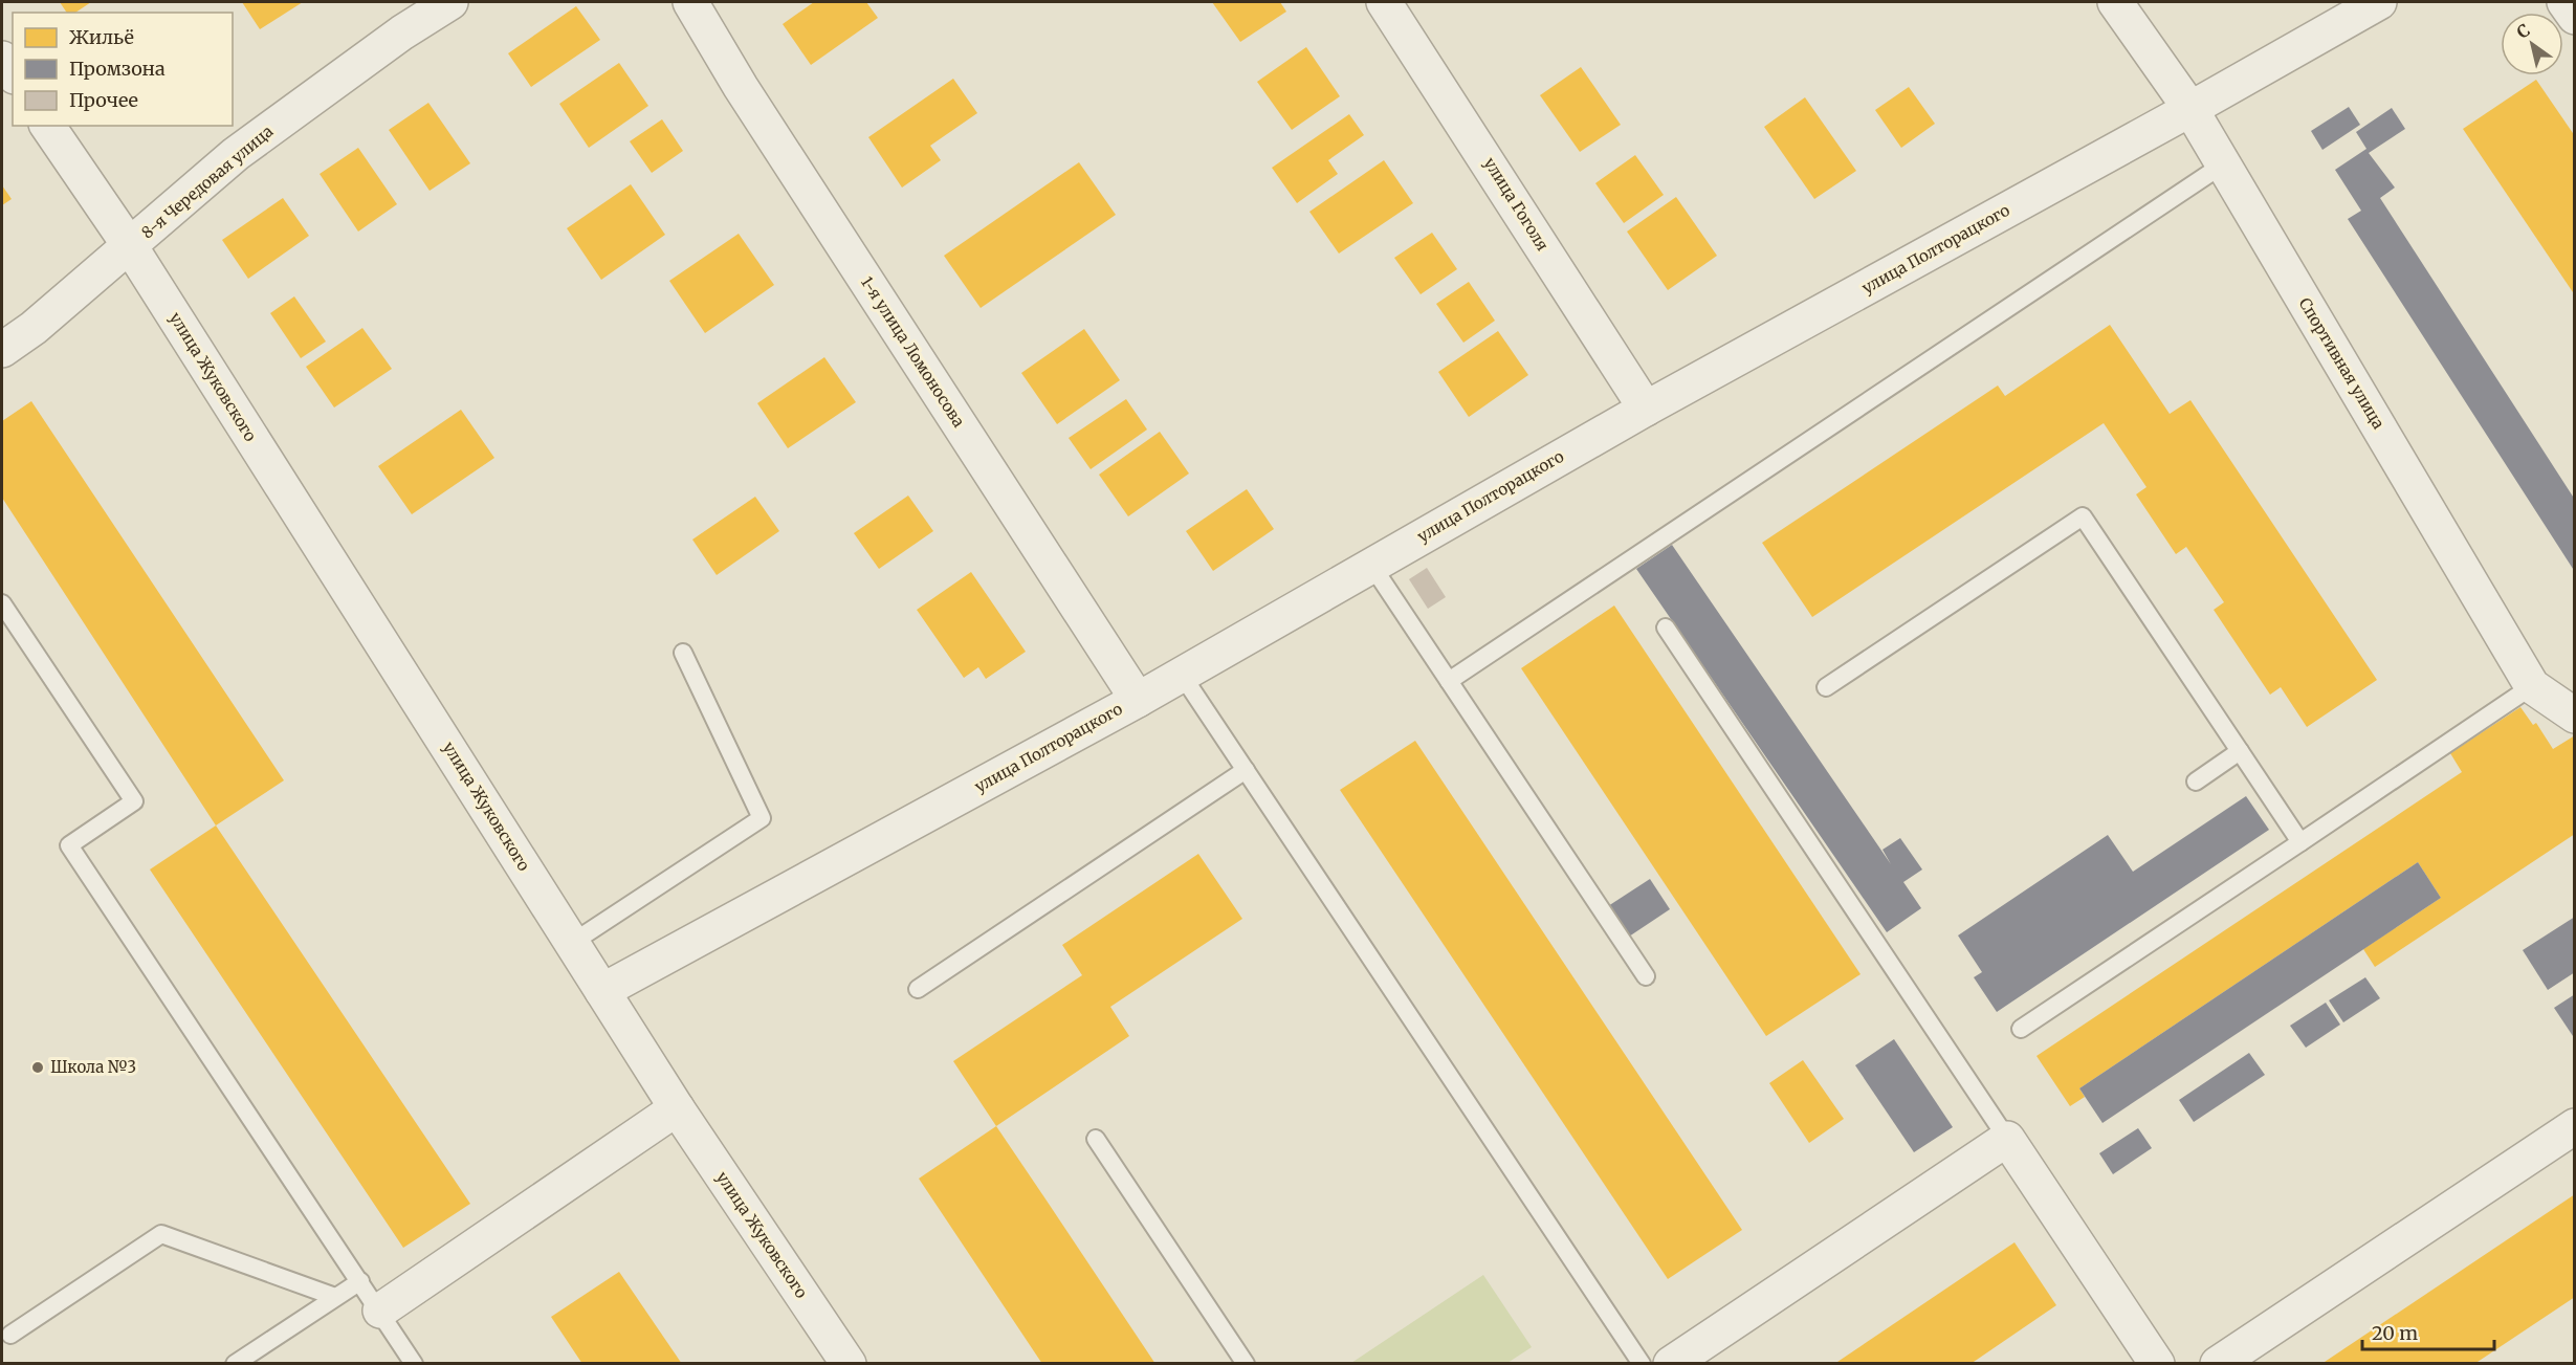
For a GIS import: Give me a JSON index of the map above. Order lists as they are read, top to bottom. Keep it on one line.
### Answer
{"streets":{"street":["8-я Чередовая улица","улица Гоголя","улица Полторацкого","1-я улица Ломоносова","Спортивная улица","улица Жуковского"]},"crossings":[["8-я Чередовая улица","улица Жуковского"],["улица Гоголя","улица Полторацкого"],["улица Полторацкого","1-я улица Ломоносова"],["улица Полторацкого","Спортивная улица"],["улица Полторацкого","улица Жуковского"]],"places":["Школа №3"],"legend":["Жильё","Промзона","Прочее"],"scale_bar":"20 m","north":"top left"}
